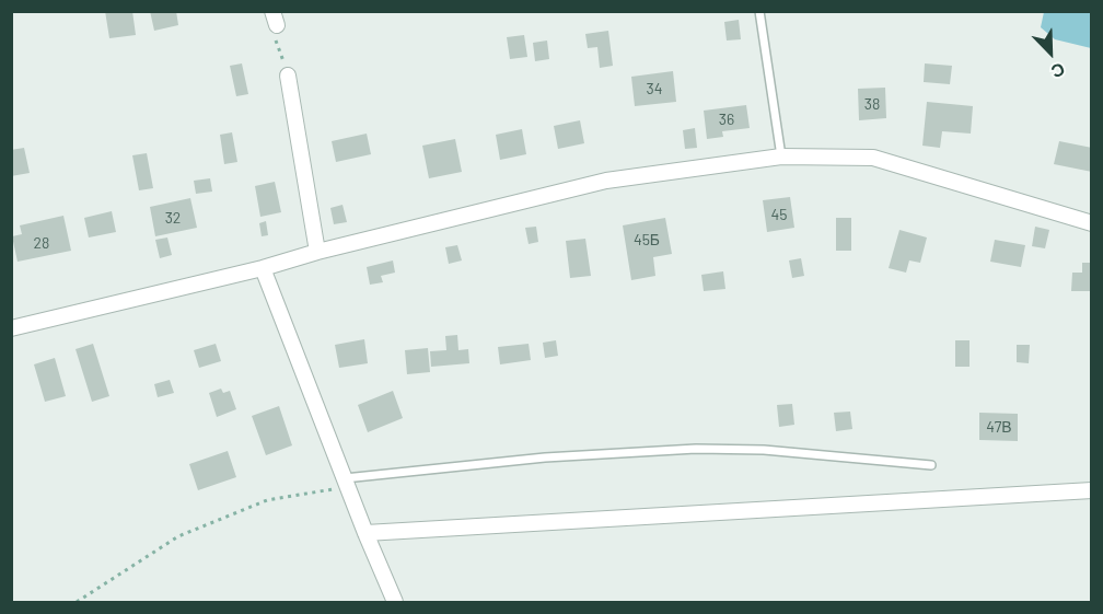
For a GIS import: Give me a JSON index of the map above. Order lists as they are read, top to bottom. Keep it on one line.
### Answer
{"house_numbers":["34","38","36","45","32","45Б","28","47В"],"north":"bottom right"}
